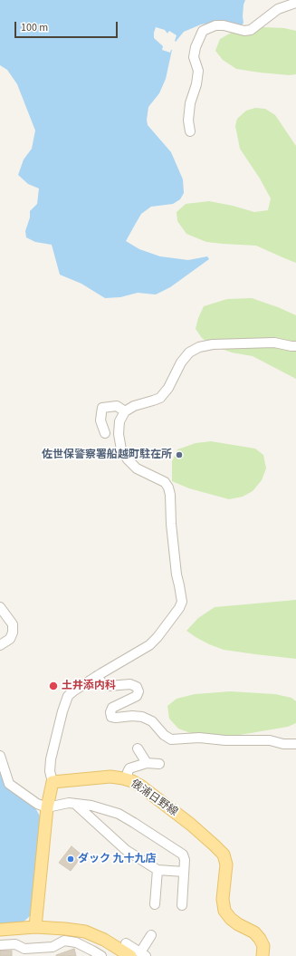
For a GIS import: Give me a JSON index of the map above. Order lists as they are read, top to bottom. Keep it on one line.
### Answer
{"streets":{"main road":["俵浦日野線"]},"places":["佐世保警察署船越町駐在所","土井添内科","ダック 九十九店"],"scale_bar":"100 m"}
